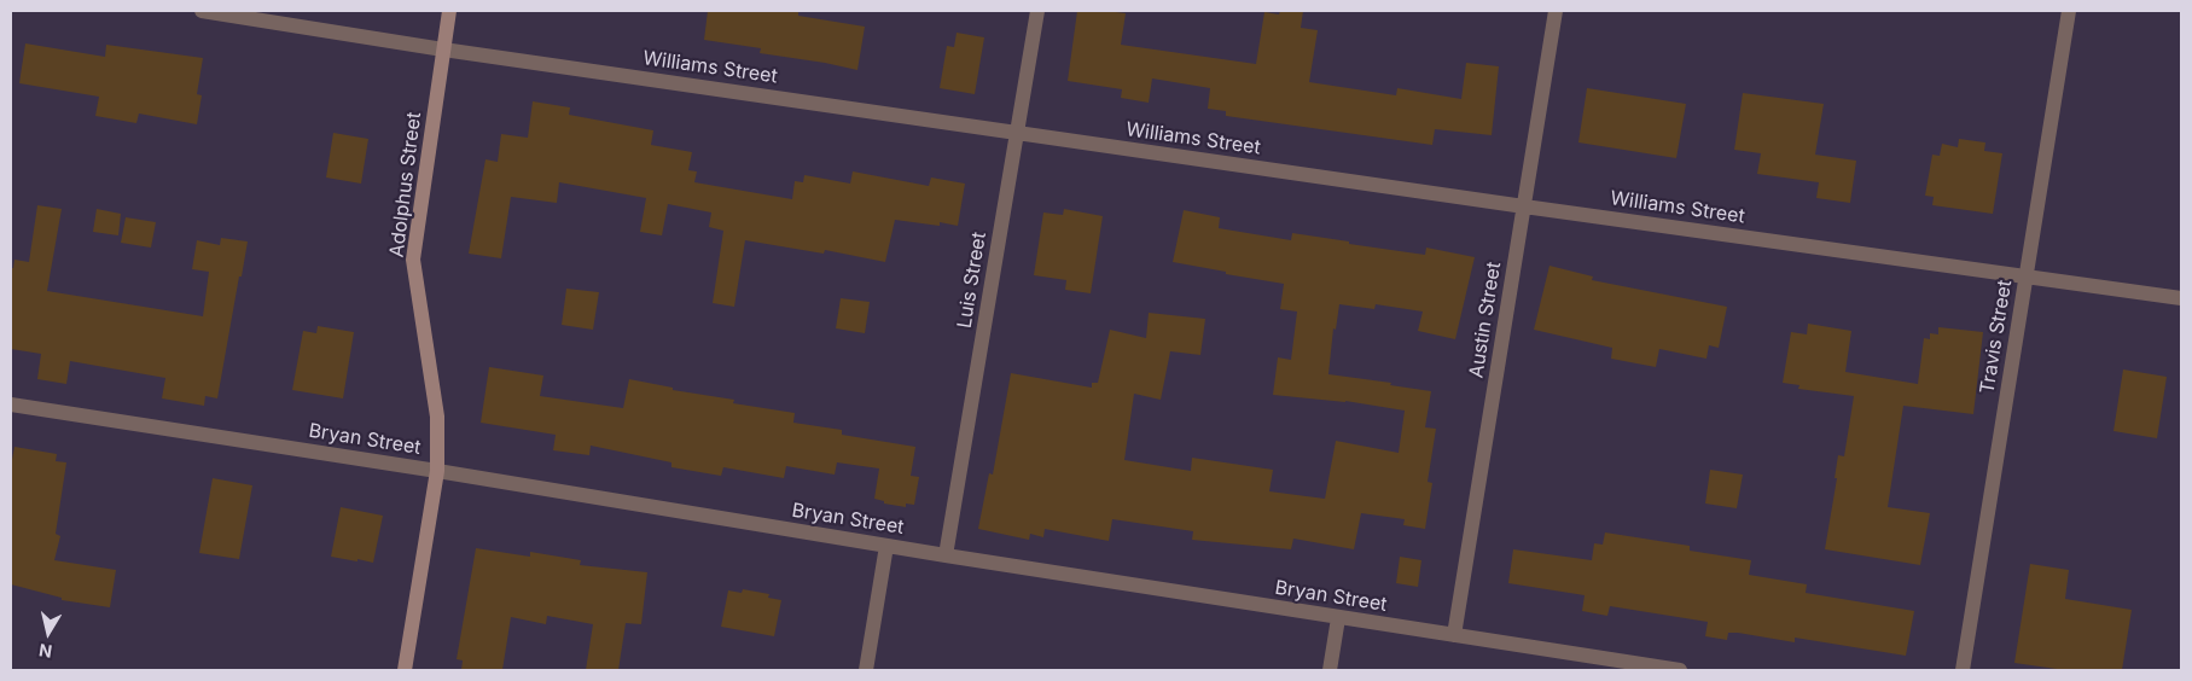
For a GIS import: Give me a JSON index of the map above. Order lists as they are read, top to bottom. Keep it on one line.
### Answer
{"streets":{"street":["Williams Street","Adolphus Street","Luis Street","Austin Street","Travis Street","Bryan Street"]},"crossings":[["Williams Street","Adolphus Street"],["Williams Street","Luis Street"],["Williams Street","Austin Street"],["Williams Street","Travis Street"],["Adolphus Street","Bryan Street"],["Luis Street","Bryan Street"],["Austin Street","Bryan Street"]],"north":"bottom"}
